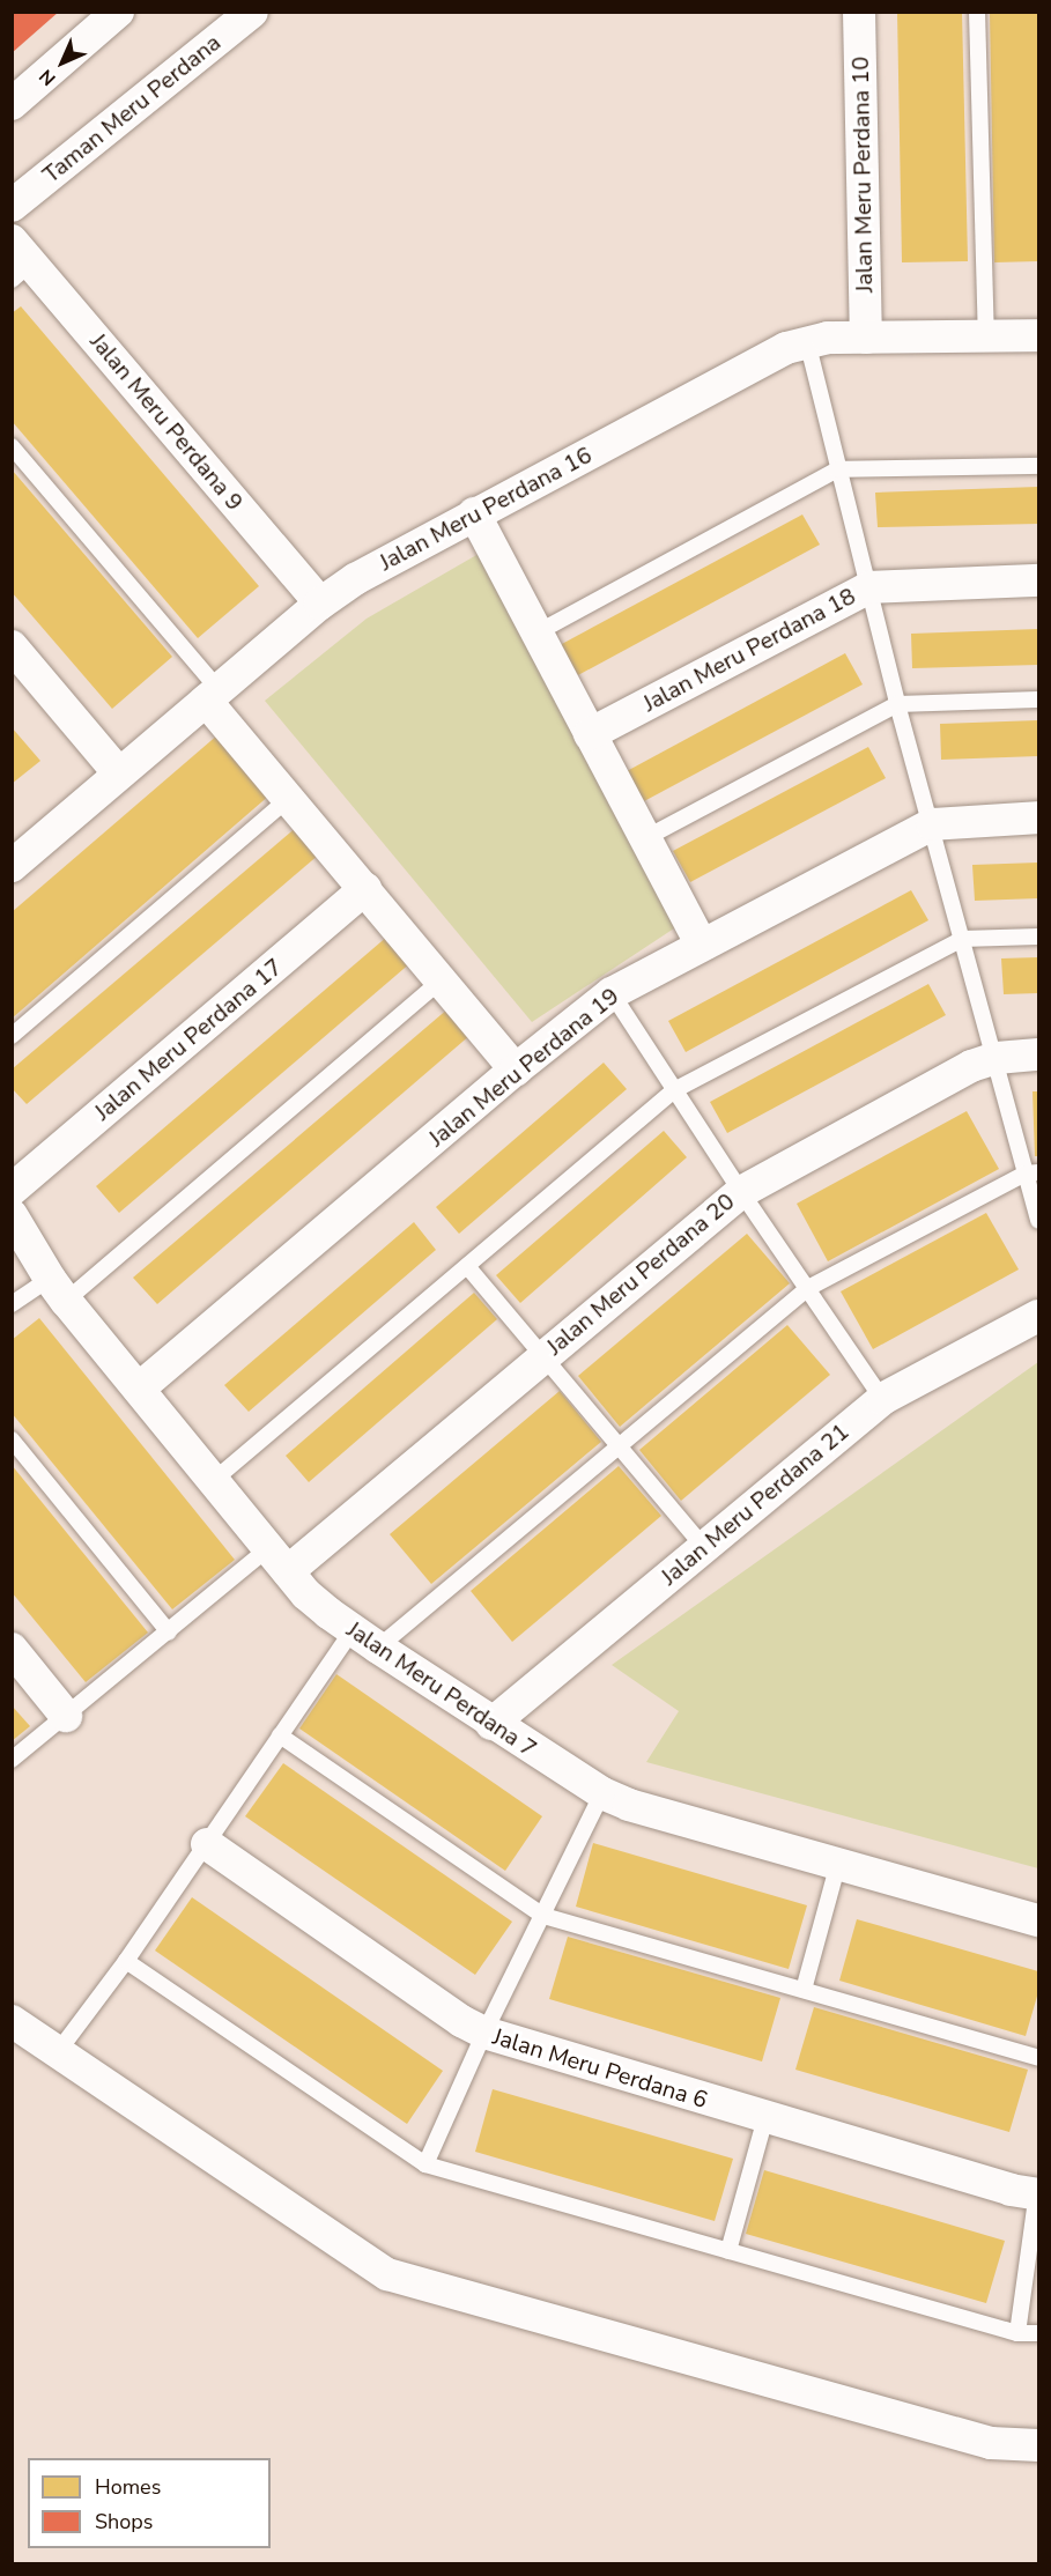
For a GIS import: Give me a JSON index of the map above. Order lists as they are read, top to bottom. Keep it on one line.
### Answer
{"streets":{"street":["Taman Meru Perdana","Jalan Meru Perdana 10","Jalan Meru Perdana 9","Jalan Meru Perdana 16","Jalan Meru Perdana 18","Jalan Meru Perdana 17","Jalan Meru Perdana 19","Jalan Meru Perdana 20","Jalan Meru Perdana 21","Jalan Meru Perdana 7","Jalan Meru Perdana 6"]},"crossings":[["Jalan Meru Perdana 10","Jalan Meru Perdana 16"],["Jalan Meru Perdana 9","Jalan Meru Perdana 16"],["Jalan Meru Perdana 19","Jalan Meru Perdana 7"],["Jalan Meru Perdana 20","Jalan Meru Perdana 7"],["Jalan Meru Perdana 21","Jalan Meru Perdana 7"]],"legend":["Homes","Shops"],"north":"bottom left"}
